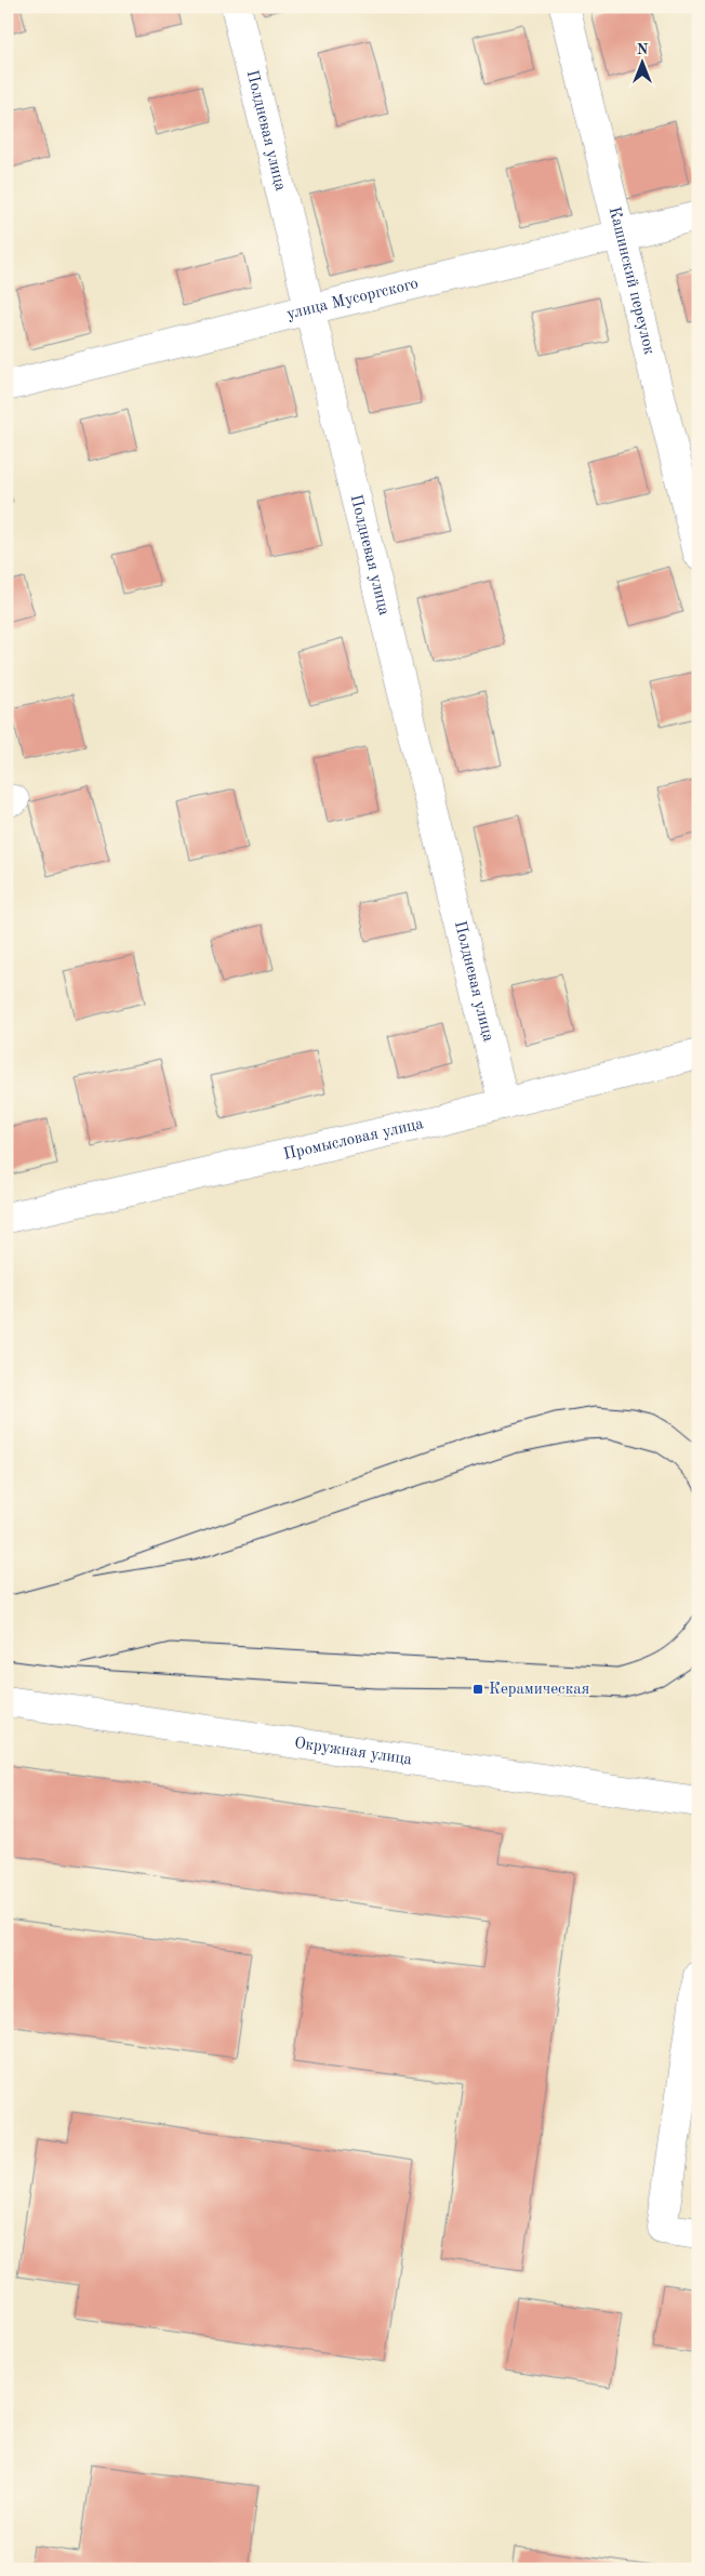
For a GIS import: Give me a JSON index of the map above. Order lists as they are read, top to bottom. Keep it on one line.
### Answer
{"streets":{"street":["Полдневая улица","Кашинский переулок","улица Мусоргского","Промысловая улица","Окружная улица"]},"crossings":[["Полдневая улица","улица Мусоргского"],["Полдневая улица","Промысловая улица"],["Кашинский переулок","улица Мусоргского"]],"places":{"transit":["Керамическая"]},"north":"top"}
